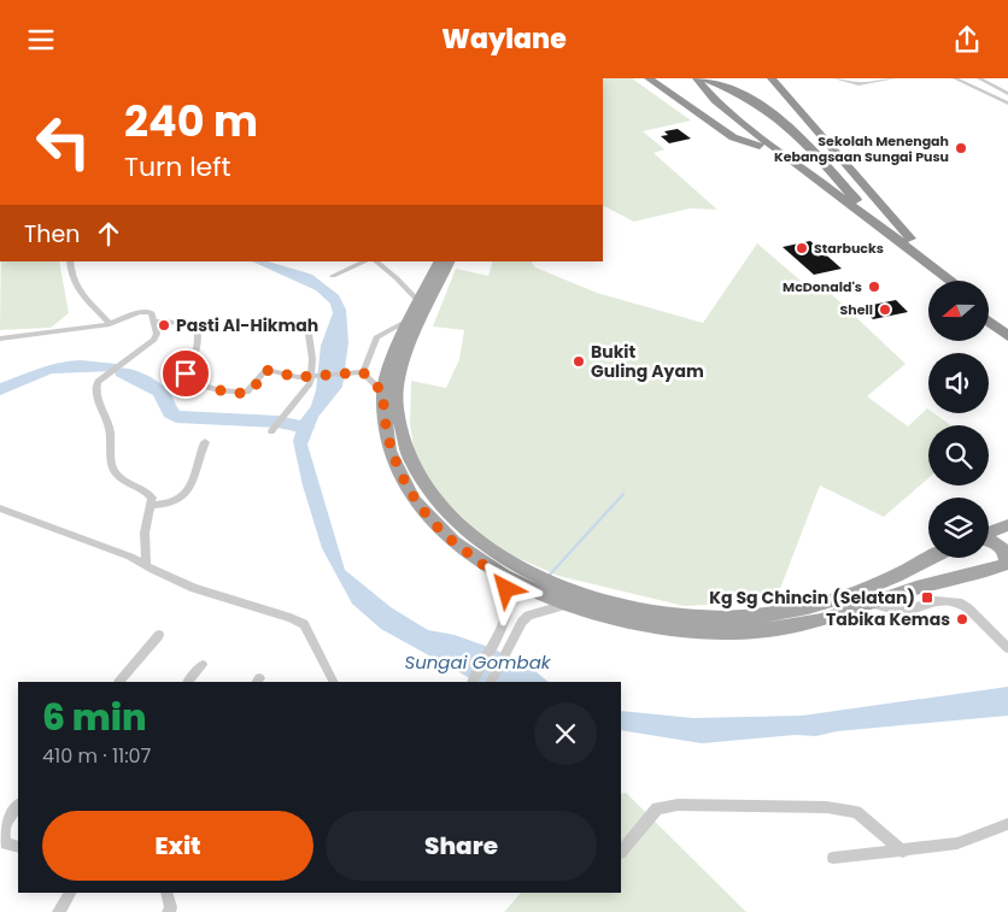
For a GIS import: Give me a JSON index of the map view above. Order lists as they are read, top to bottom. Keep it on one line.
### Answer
{"water":["Sungai Gombak"],"places":{"other":["Sekolah Menengah Kebangsaan Sungai Pusu","Starbucks","McDonald's","Shell","Pasti Al-Hikmah","Bukit Guling Ayam","Tabika Kemas"],"transit":["Kg Sg Chincin (Selatan)"]},"north":"left","page":{"header":"Waylane","turn":["240 m","Turn left"],"then":"Then","heading":["6 min","410 m · 11:07"],"buttons":["Exit","Share"]}}
